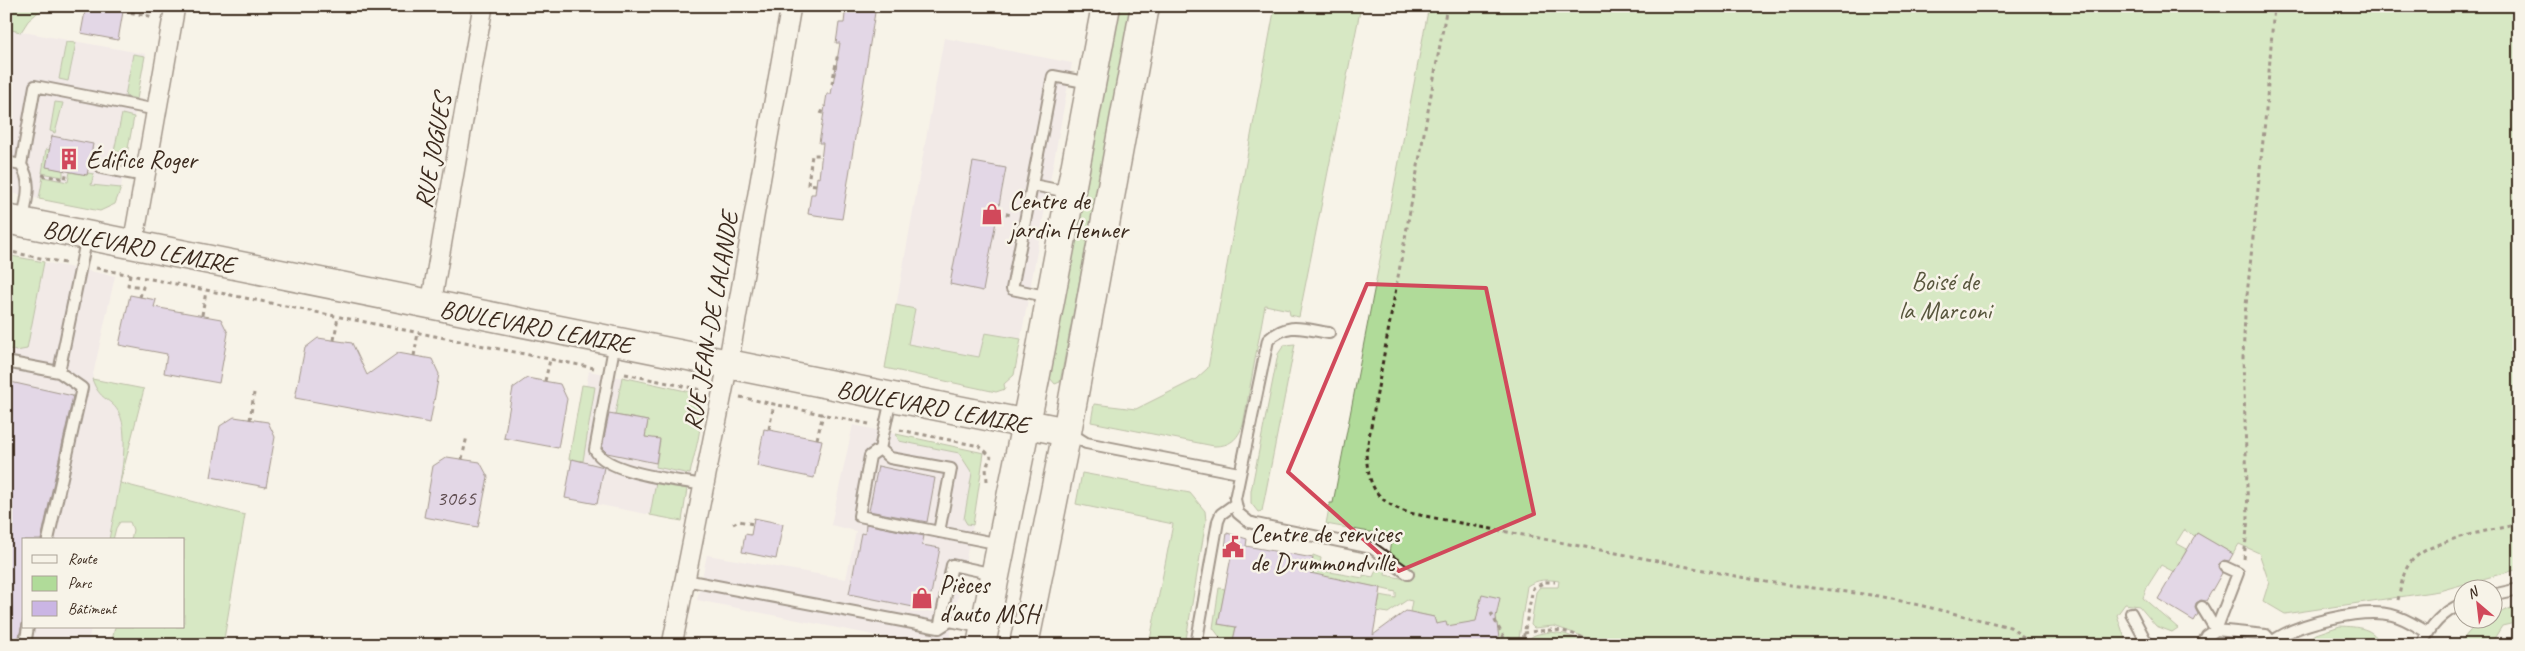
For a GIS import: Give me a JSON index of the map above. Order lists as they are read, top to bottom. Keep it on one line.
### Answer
{"streets":{"main road":["BOULEVARD LEMIRE"],"street":["RUE JOGUES","RUE JEAN-DE LALANDE"]},"crossings":[["RUE JOGUES","BOULEVARD LEMIRE"],["BOULEVARD LEMIRE","RUE JEAN-DE LALANDE"]],"parks":["Boisé de la Marconi"],"places":{"building":["Édifice Roger"],"shop":["Centre de jardin Henner","Pièces d'auto MSH"],"public building":["Centre de services de Drummondville"]},"house_numbers":["3065"],"legend":["Route","Parc","Bâtiment"],"north":"top left"}
